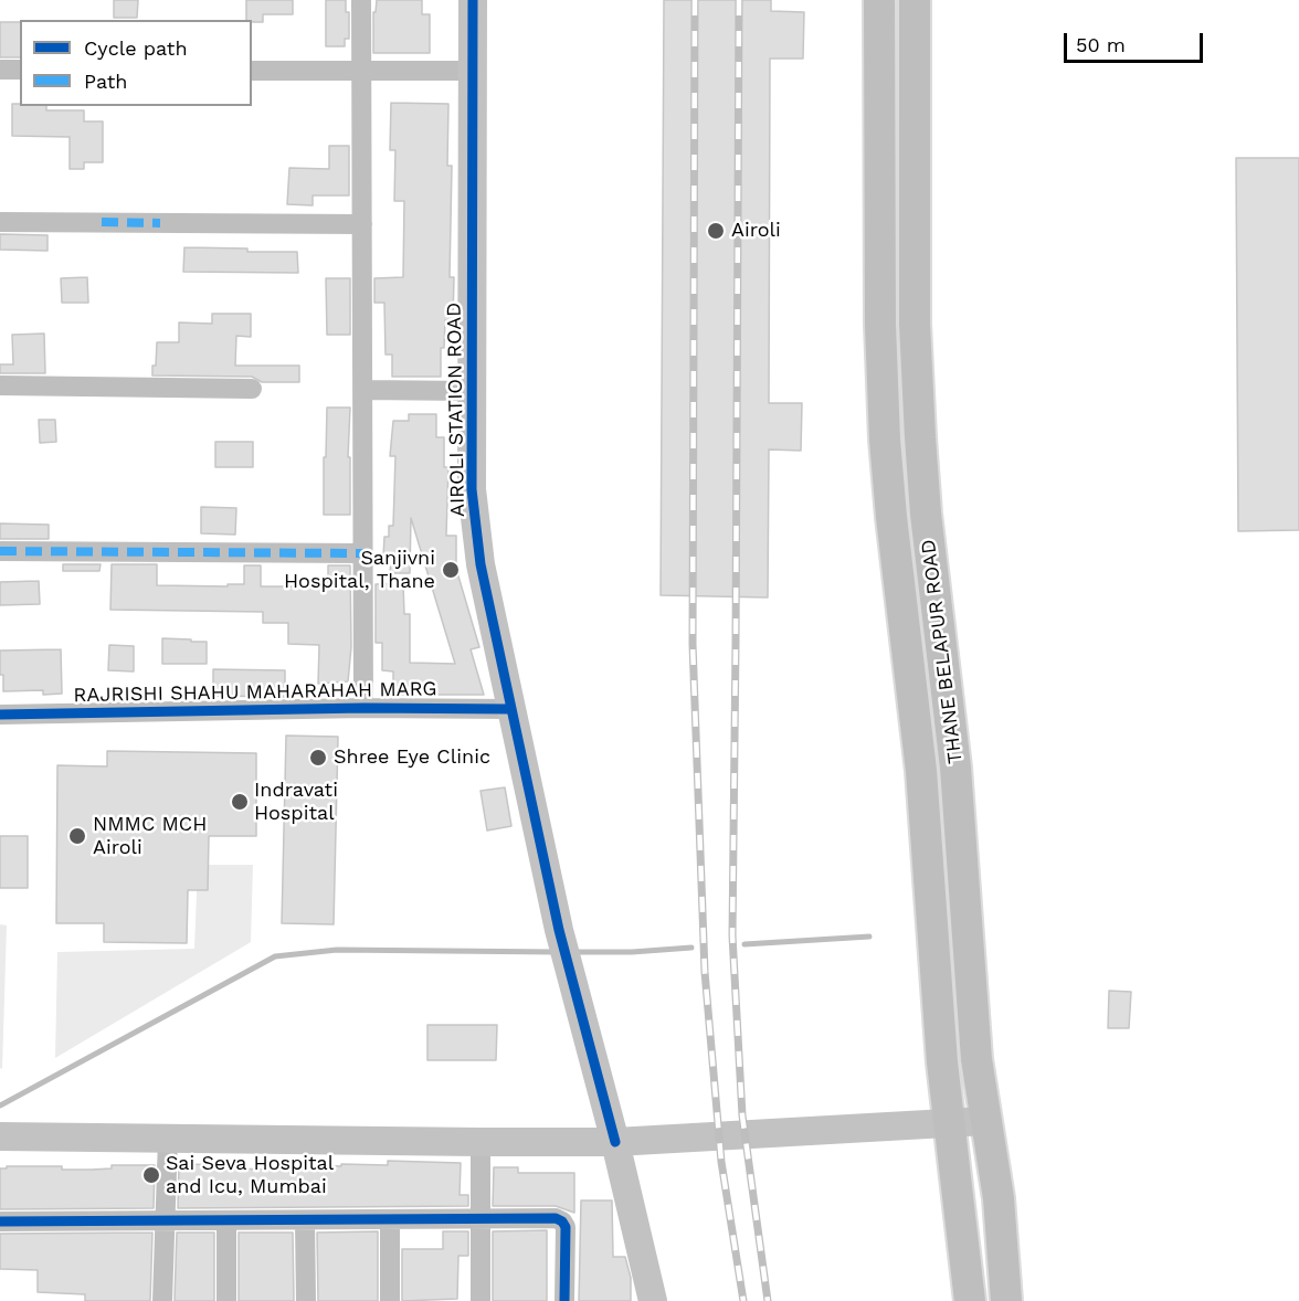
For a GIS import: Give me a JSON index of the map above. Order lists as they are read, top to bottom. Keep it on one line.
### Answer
{"streets":{"main road":["THANE BELAPUR ROAD"],"street":["AIROLI STATION ROAD","RAJRISHI SHAHU MAHARAHAH MARG"]},"crossings":[["AIROLI STATION ROAD","RAJRISHI SHAHU MAHARAHAH MARG"]],"places":["Airoli","Sanjivni Hospital, Thane","Shree Eye Clinic","Indravati Hospital","NMMC MCH Airoli","Sai Seva Hospital and Icu, Mumbai"],"legend":["Cycle path","Path"],"scale_bar":"50 m"}
